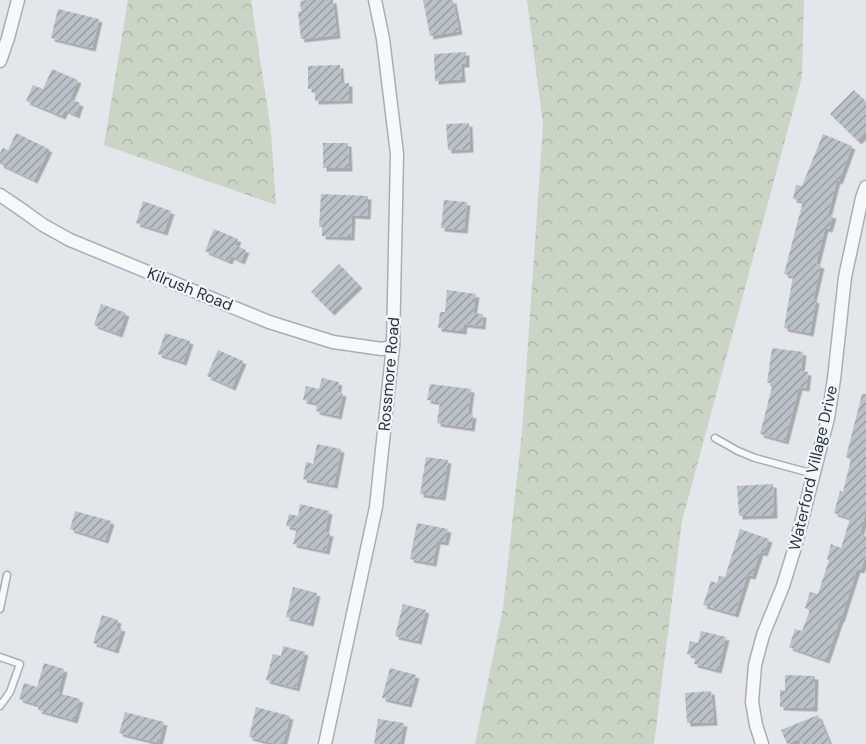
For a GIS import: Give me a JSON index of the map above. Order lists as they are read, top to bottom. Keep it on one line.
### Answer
{"streets":{"street":["Kilrush Road","Rossmore Road","Waterford Village Drive"]},"crossings":[["Kilrush Road","Rossmore Road"]]}
